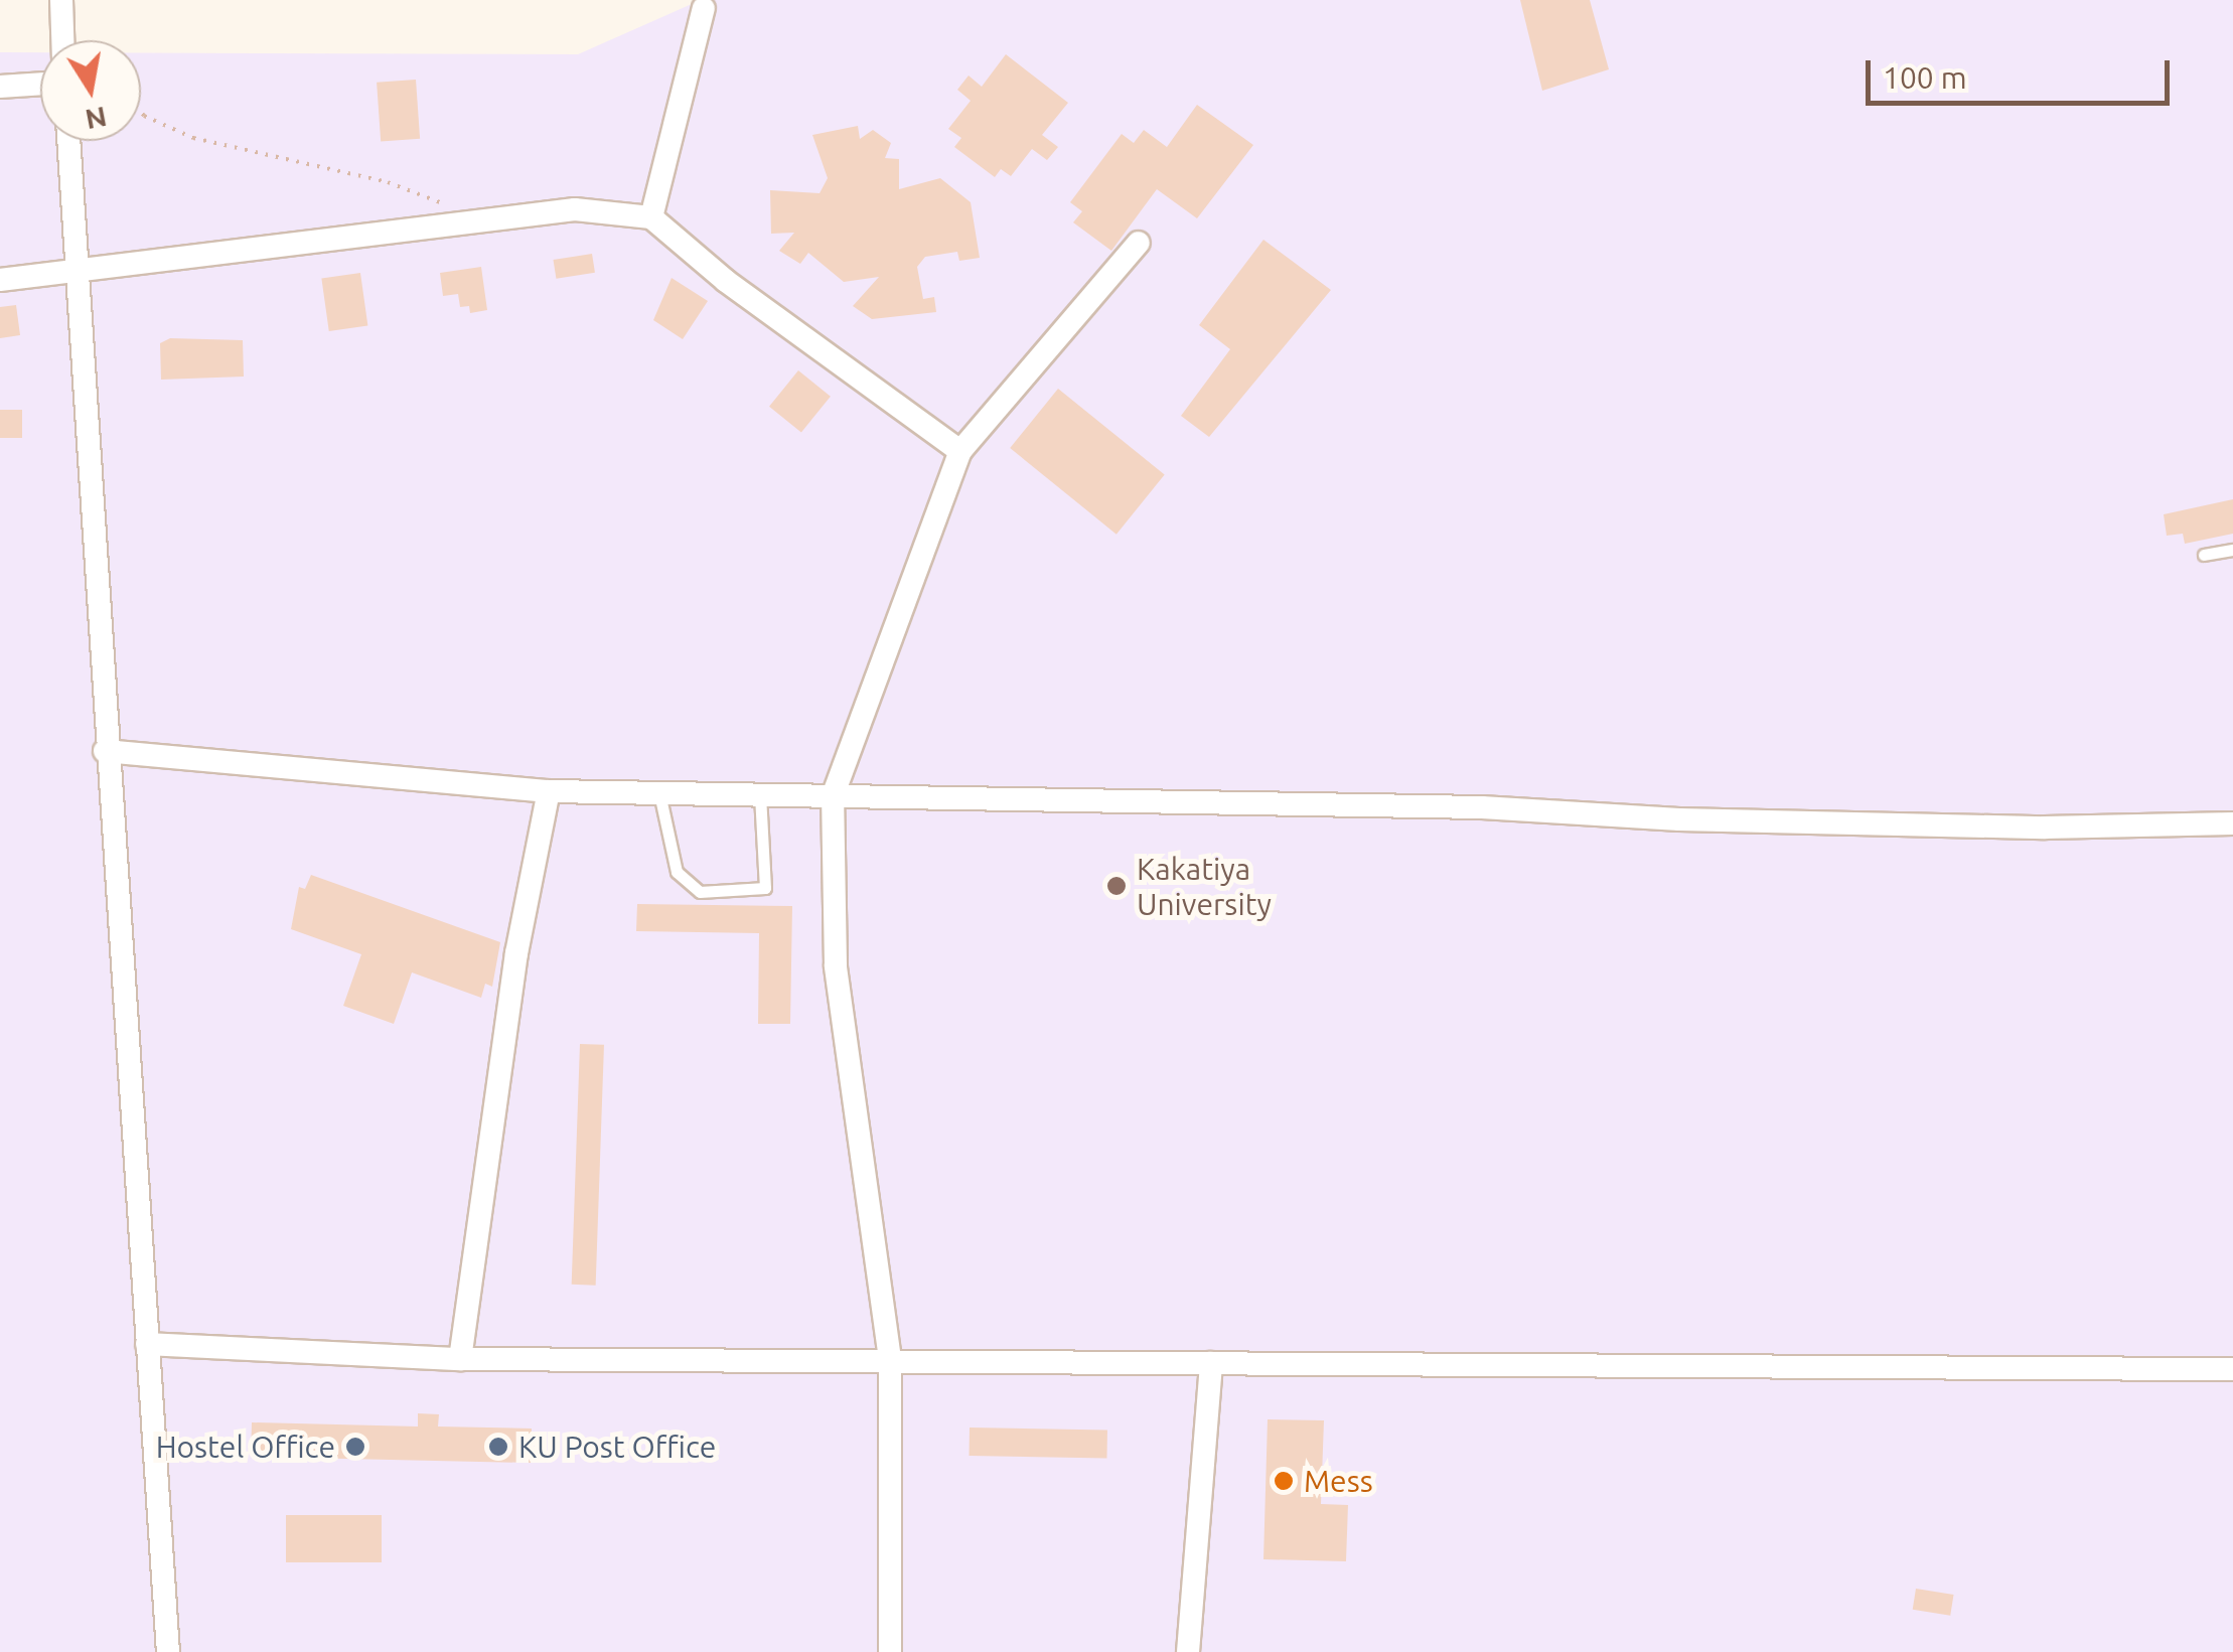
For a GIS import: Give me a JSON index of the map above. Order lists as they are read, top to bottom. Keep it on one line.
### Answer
{"places":["Kakatiya University","Hostel Office","KU Post Office","Mess"],"scale_bar":"100 m","north":"bottom"}
